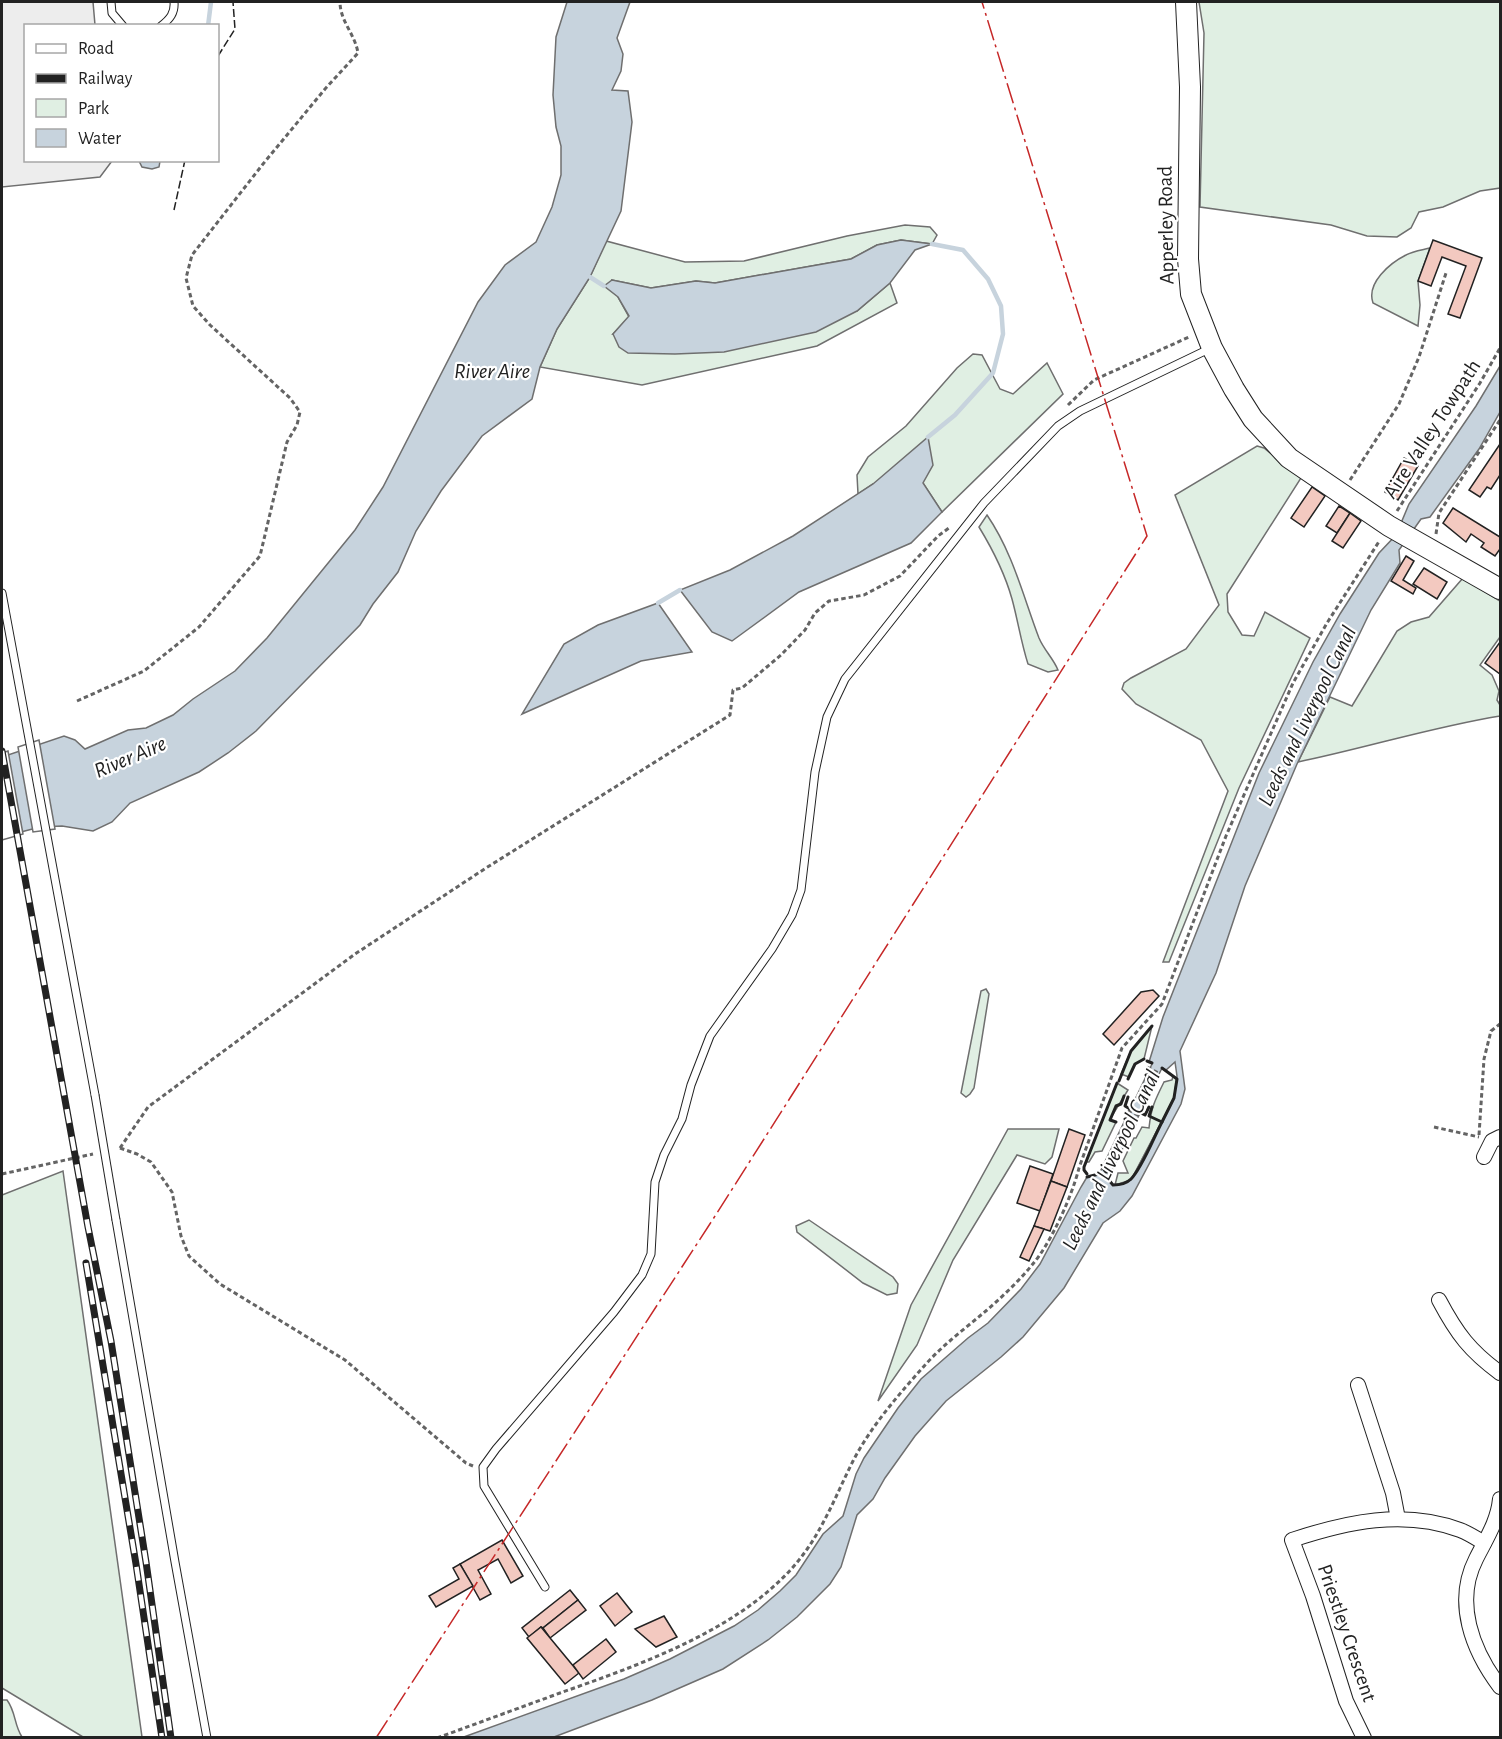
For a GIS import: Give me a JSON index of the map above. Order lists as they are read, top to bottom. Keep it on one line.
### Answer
{"streets":{"street":["Apperley Road","Priestley Crescent"],"path":["Aire Valley Towpath"]},"crossings":[["Apperley Road","Aire Valley Towpath"]],"water":["River Aire","Leeds and Liverpool Canal"],"legend":["Road","Railway","Park","Water"]}
